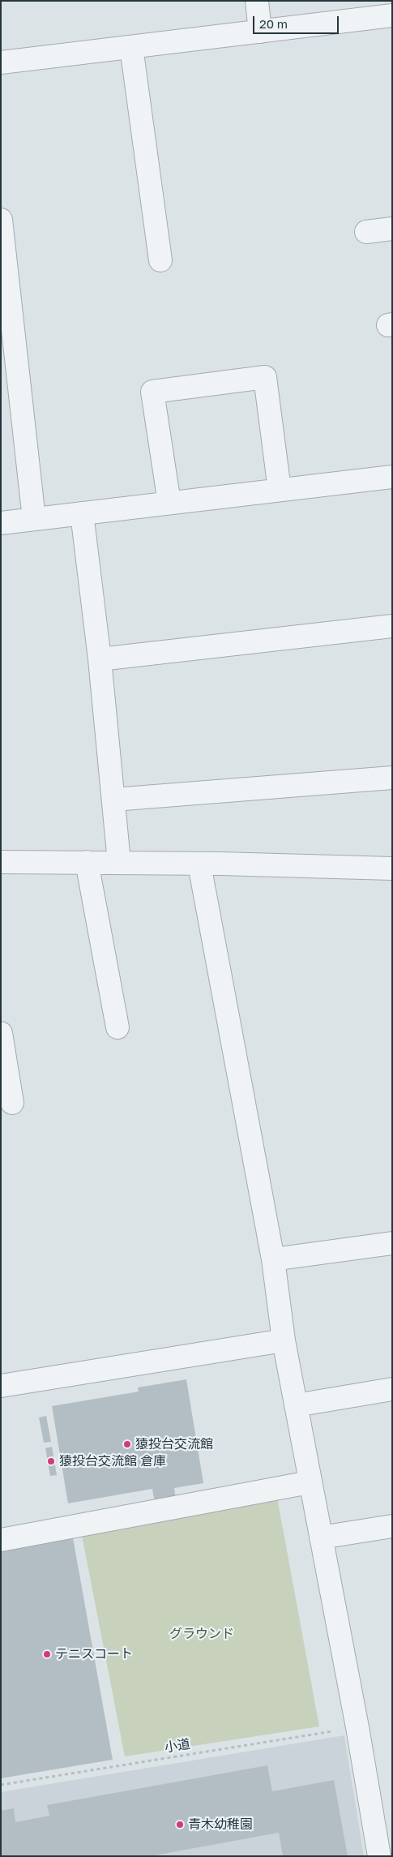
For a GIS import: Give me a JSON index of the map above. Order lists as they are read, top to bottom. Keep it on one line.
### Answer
{"streets":{"path":["小道"]},"parks":["グラウンド"],"places":["猿投台交流館","猿投台交流館 倉庫","テニスコート","青木幼稚園"],"scale_bar":"20 m"}
